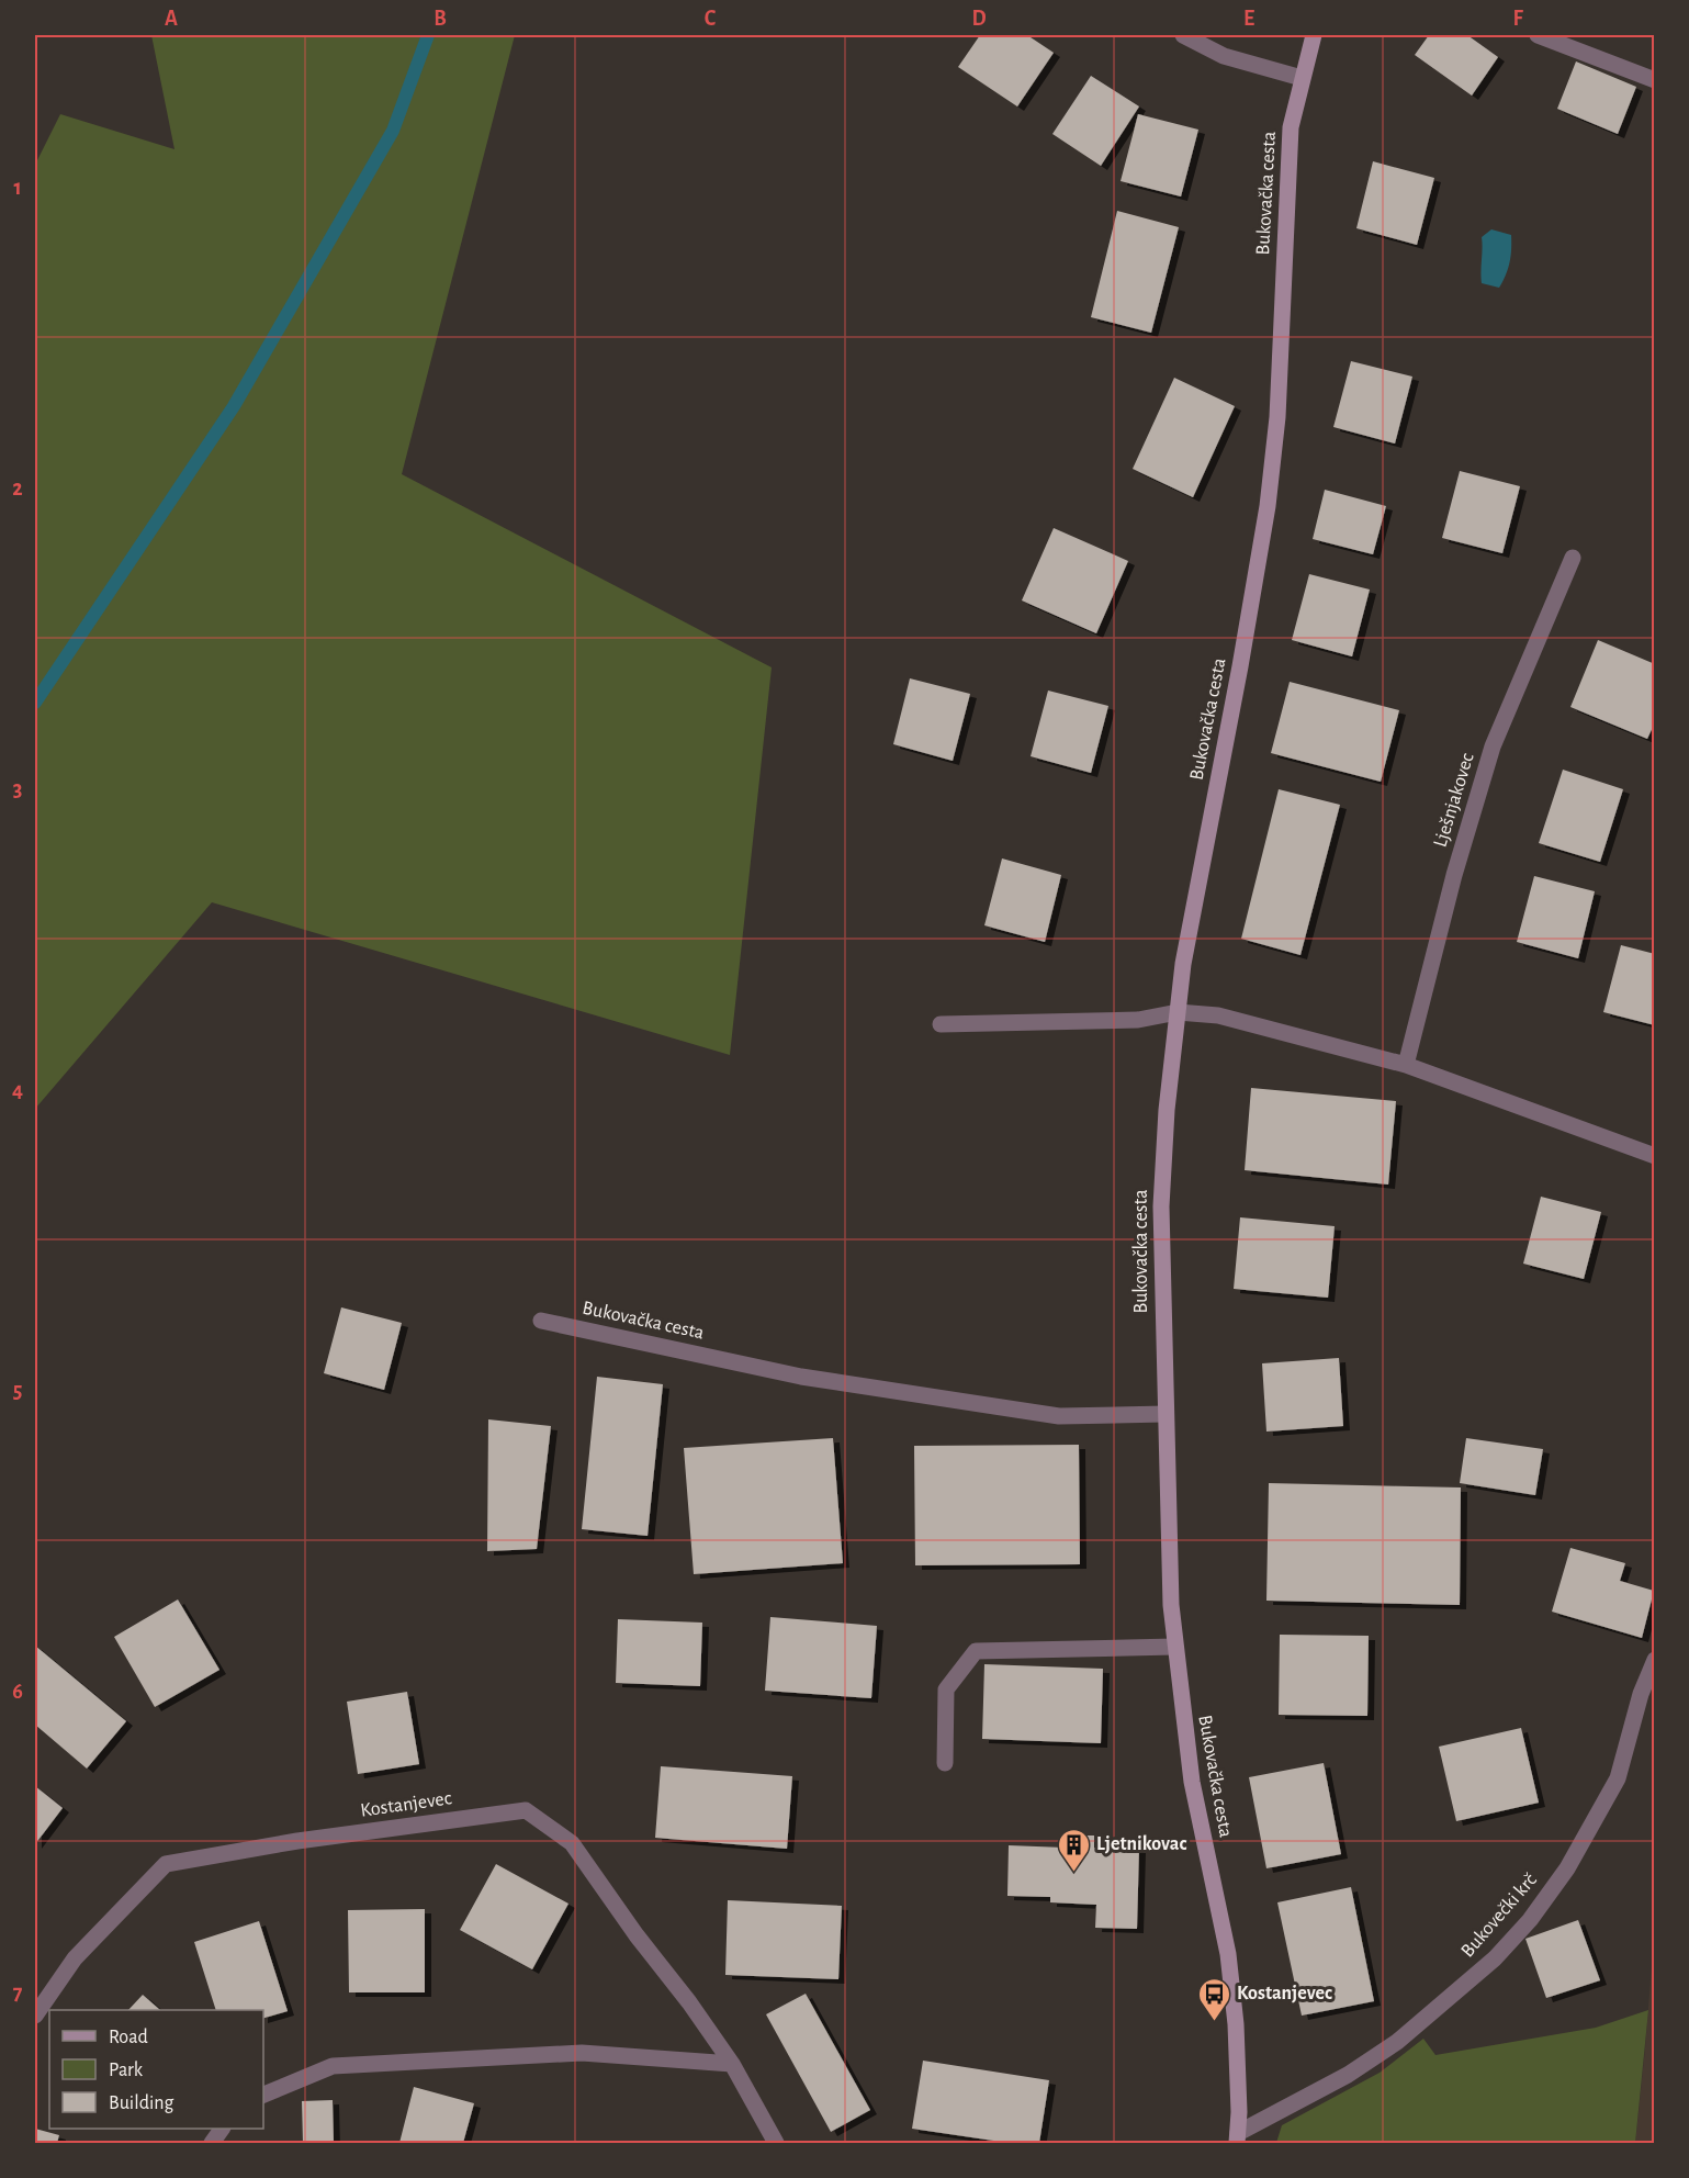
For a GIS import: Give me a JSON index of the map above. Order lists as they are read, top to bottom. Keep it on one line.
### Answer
{"streets":{"main road":["Bukovačka cesta"],"street":["Lješnjakovec","Kostanjevec","Bukovečki krč"]},"crossings":[["Bukovačka cesta","Bukovečki krč"]],"places":{"building":["Ljetnikovac"],"bus stop":["Kostanjevec"]},"legend":["Road","Park","Building"],"grid":{"columns":["A","B","C","D","E","F"],"rows":["1","2","3","4","5","6","7"]}}
